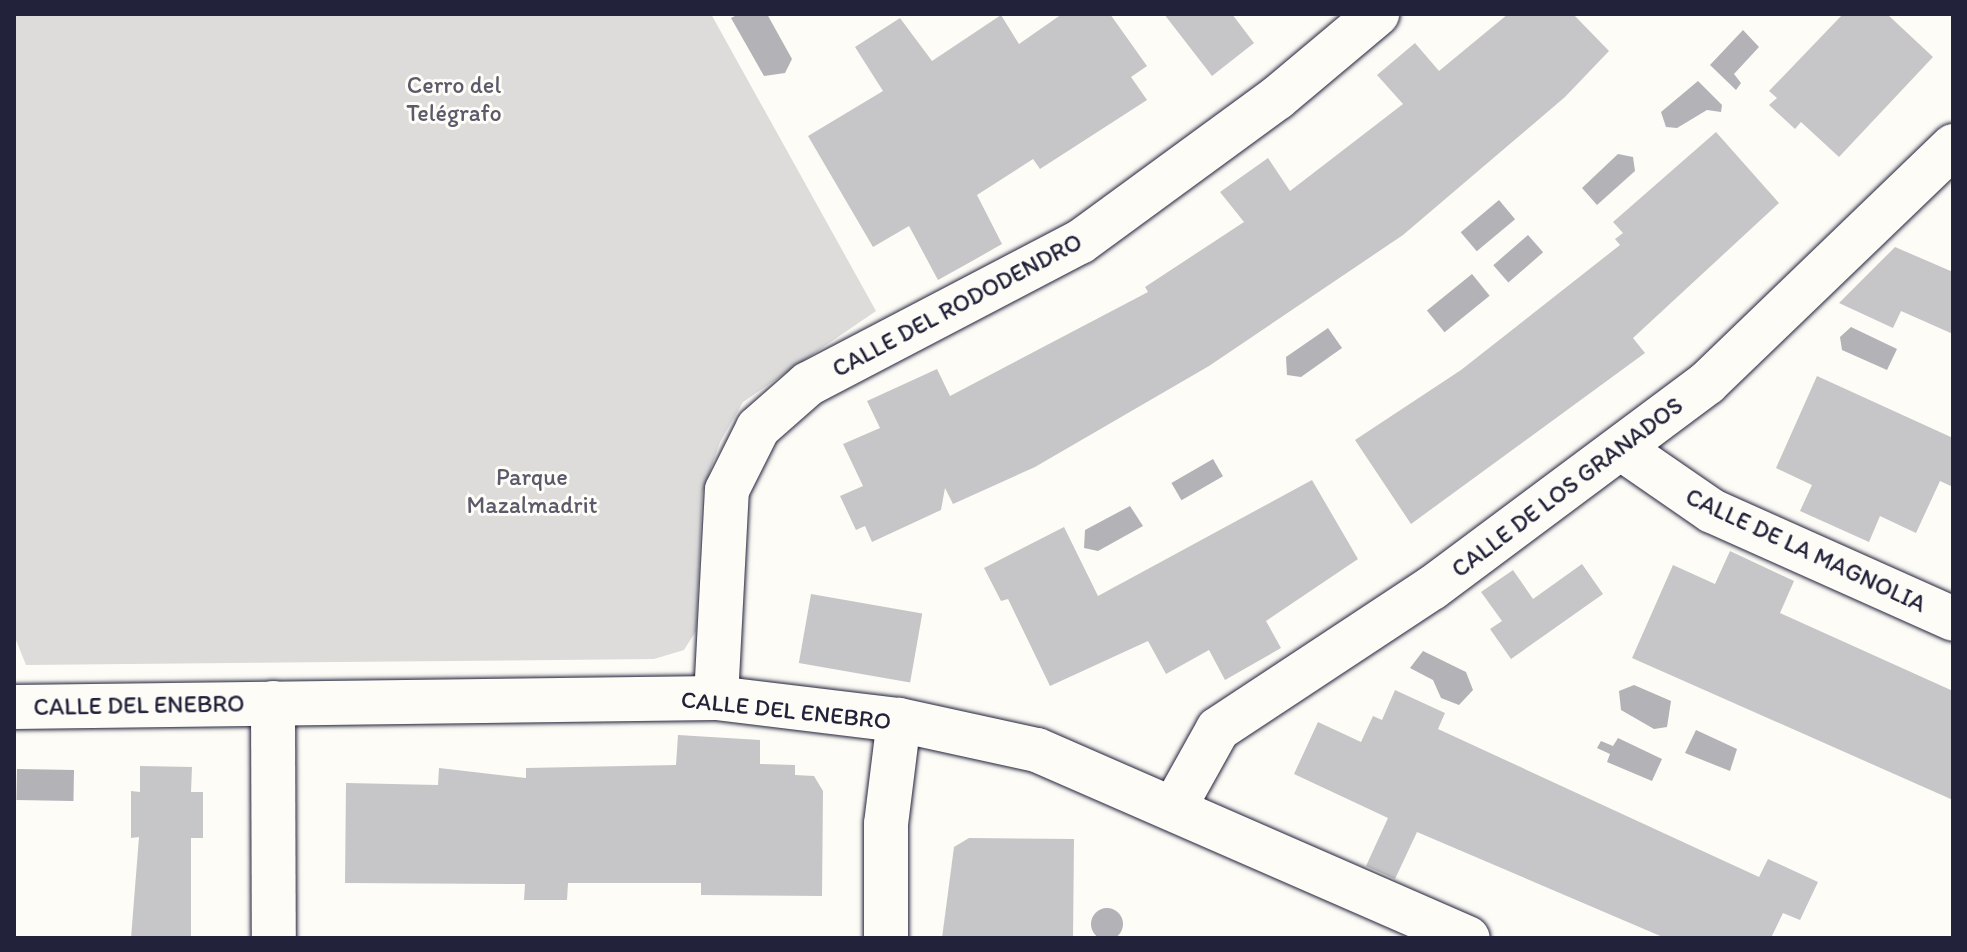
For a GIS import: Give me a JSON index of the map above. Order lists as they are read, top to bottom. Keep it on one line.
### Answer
{"streets":{"street":["CALLE DEL RODODENDRO","CALLE DE LOS GRANADOS","CALLE DE LA MAGNOLIA","CALLE DEL ENEBRO"]},"crossings":[["CALLE DEL RODODENDRO","CALLE DEL ENEBRO"],["CALLE DE LOS GRANADOS","CALLE DE LA MAGNOLIA"],["CALLE DE LOS GRANADOS","CALLE DEL ENEBRO"]],"parks":["Cerro del Telégrafo","Parque Mazalmadrit"]}
